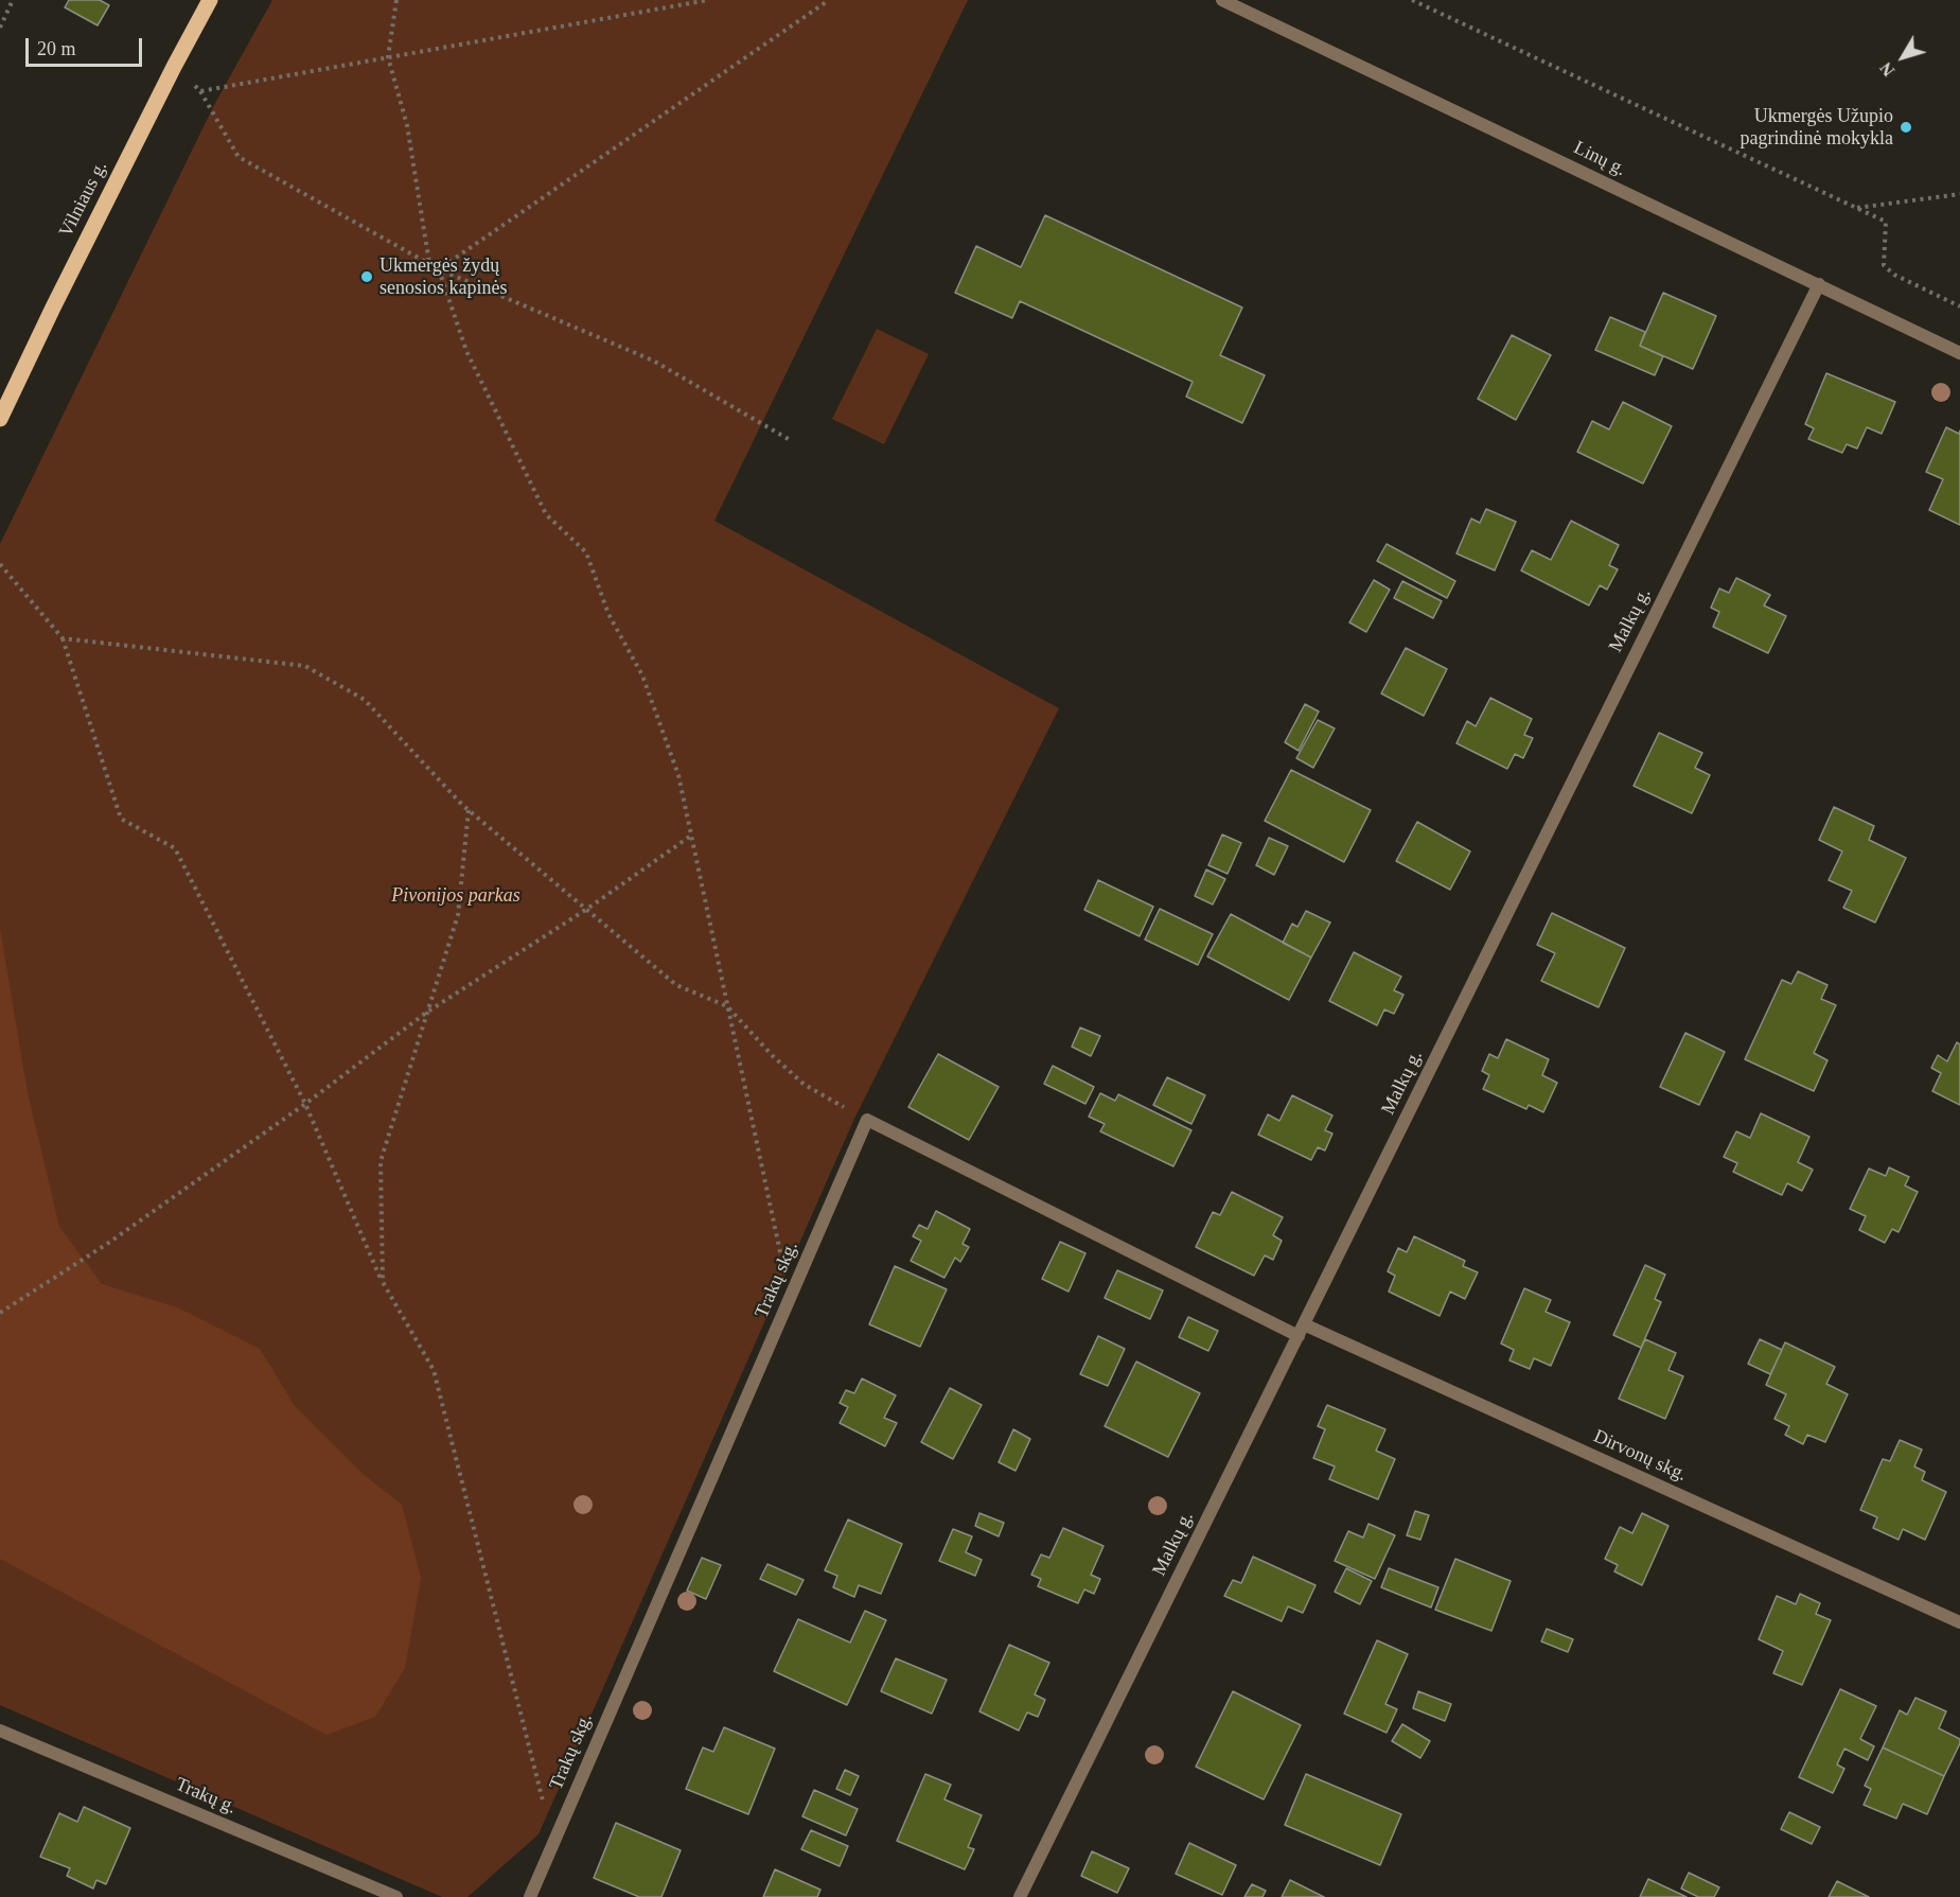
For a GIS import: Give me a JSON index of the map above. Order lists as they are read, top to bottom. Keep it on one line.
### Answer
{"streets":{"main road":["Vilniaus g."],"street":["Linų g.","Malkų g.","Trakų skg.","Dirvonų skg.","Trakų g."]},"crossings":[["Linų g.","Malkų g."],["Malkų g.","Dirvonų skg."]],"parks":["Pivonijos parkas"],"places":["Ukmergės Užupio pagrindinė mokykla","Ukmergės žydų senosios kapinės"],"scale_bar":"20 m","north":"bottom left"}
